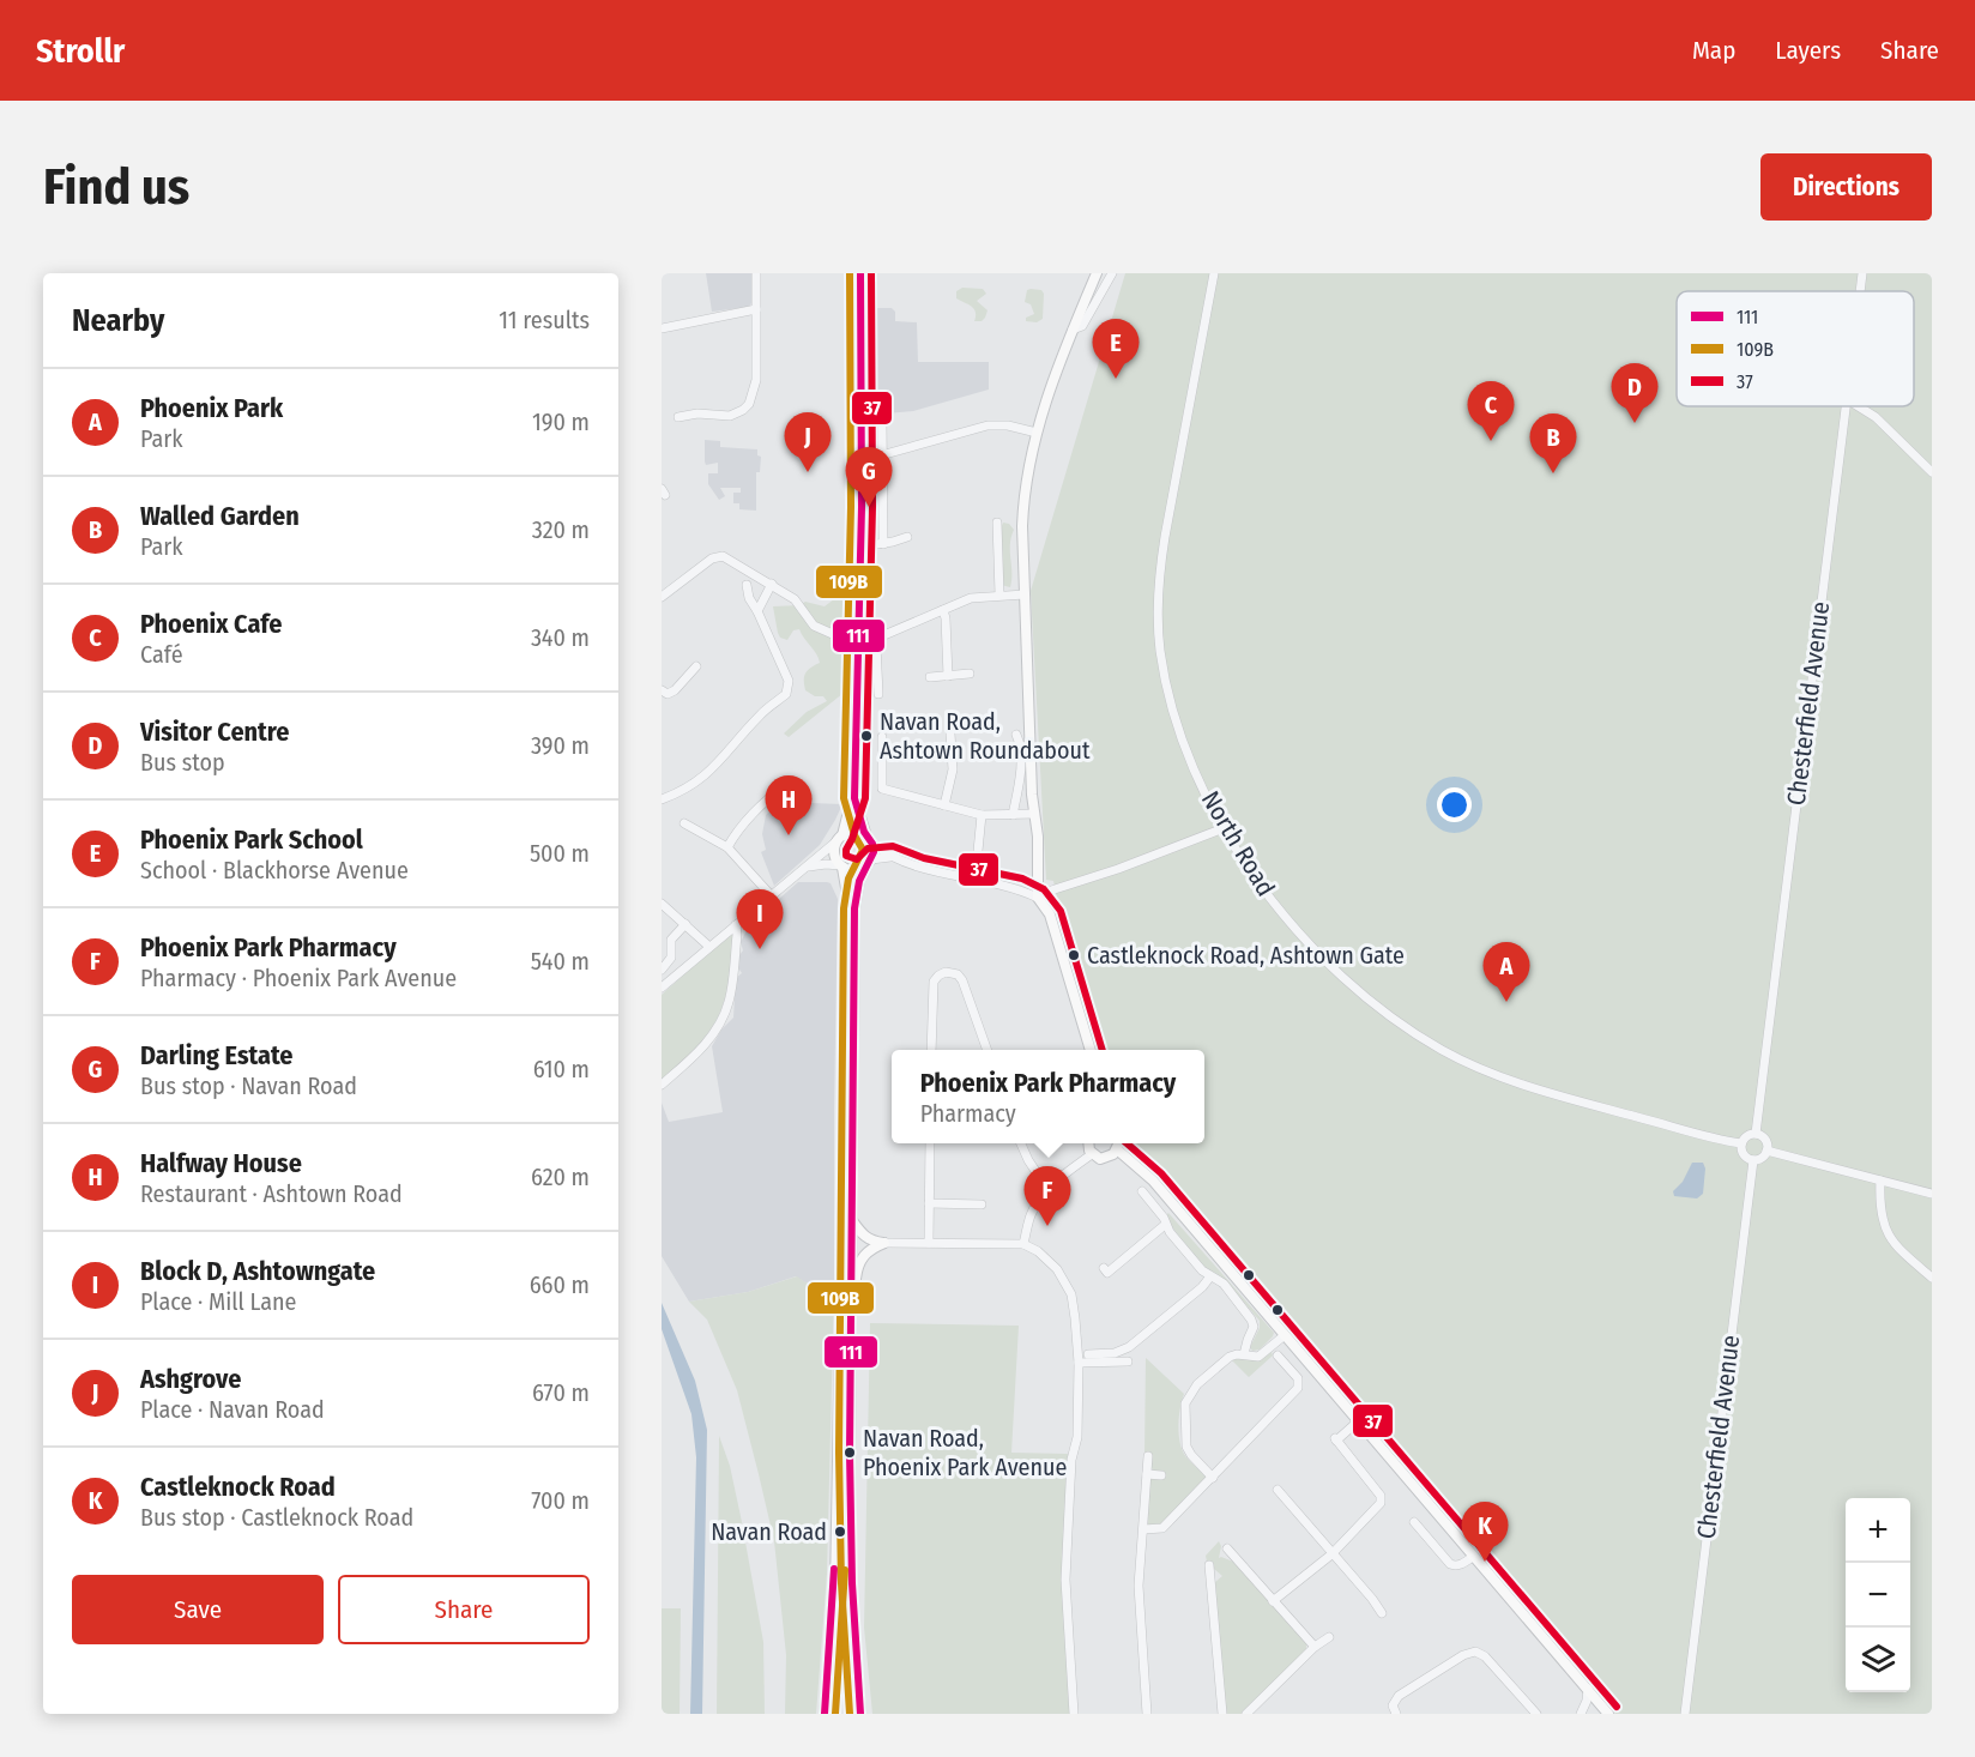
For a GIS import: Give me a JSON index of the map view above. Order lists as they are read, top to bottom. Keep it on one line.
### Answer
{"streets":{"street":["Chesterfield Avenue","North Road"]},"crossings":[["Chesterfield Avenue","North Road"]],"places":["Navan Road, Ashtown Roundabout","Castleknock Road, Ashtown Gate","Navan Road, Phoenix Park Avenue","Navan Road"],"lines":["transit line 111","transit line 109B","transit line 37"],"legend":["111","109B","37"],"page":{"header":"Strollr","nav":["Map","Layers","Share"],"buttons":["Directions",["Save","Share"]],"title":"Find us","heading":["Nearby","11 results"],"pins":["E","D","C","J","B","G","H","I","A","F","K"],"list":[{"mark":"A","name":"Phoenix Park","note":"Park","value":"190 m"},{"mark":"B","name":"Walled Garden","note":"Park","value":"320 m"},{"mark":"C","name":"Phoenix Cafe","note":"Café","value":"340 m"},{"mark":"D","name":"Visitor Centre","note":"Bus stop","value":"390 m"},{"mark":"E","name":"Phoenix Park School","note":"School · Blackhorse Avenue","value":"500 m"},{"mark":"F","name":"Phoenix Park Pharmacy","note":"Pharmacy · Phoenix Park Avenue","value":"540 m"},{"mark":"G","name":"Darling Estate","note":"Bus stop · Navan Road","value":"610 m"},{"mark":"H","name":"Halfway House","note":"Restaurant · Ashtown Road","value":"620 m"},{"mark":"I","name":"Block D, Ashtowngate","note":"Place · Mill Lane","value":"660 m"},{"mark":"J","name":"Ashgrove","note":"Place · Navan Road","value":"670 m"},{"mark":"K","name":"Castleknock Road","note":"Bus stop · Castleknock Road","value":"700 m"}],"popup":["Phoenix Park Pharmacy","Pharmacy"],"map_buttons":["+","−"]}}
